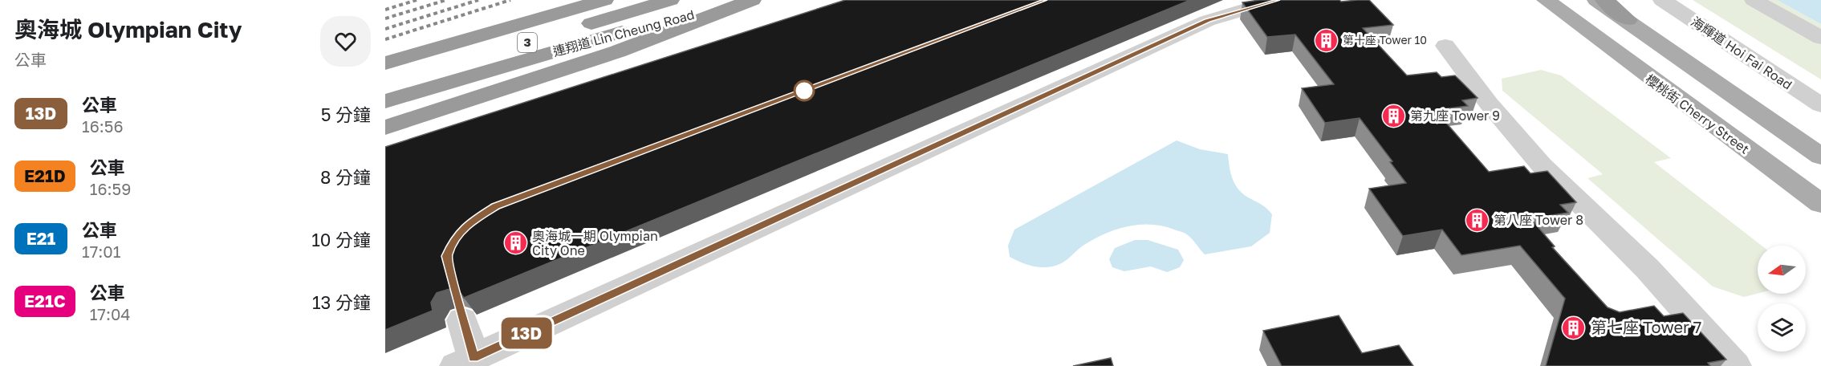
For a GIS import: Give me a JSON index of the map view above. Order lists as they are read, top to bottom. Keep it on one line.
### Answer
{"streets":{"highway":["連翔道 Lin Cheung Road","3"],"main road":["櫻桃街 Cherry Street"],"street":["海輝道 Hoi Fai Road"]},"places":{"building":["第十座 Tower 10","第九座 Tower 9","第八座 Tower 8","奧海城一期 Olympian City One","第七座 Tower 7"]},"lines":["bus line 13D"],"north":"left","page":{"heading":["奧海城 Olympian City","公車"],"on_map":"13D","list":[{"mark":"13D","name":"公車","note":"16:56","value":"5 分鐘"},{"mark":"E21D","name":"公車","note":"16:59","value":"8 分鐘"},{"mark":"E21","name":"公車","note":"17:01","value":"10 分鐘"},{"mark":"E21C","name":"公車","note":"17:04","value":"13 分鐘"}]}}
